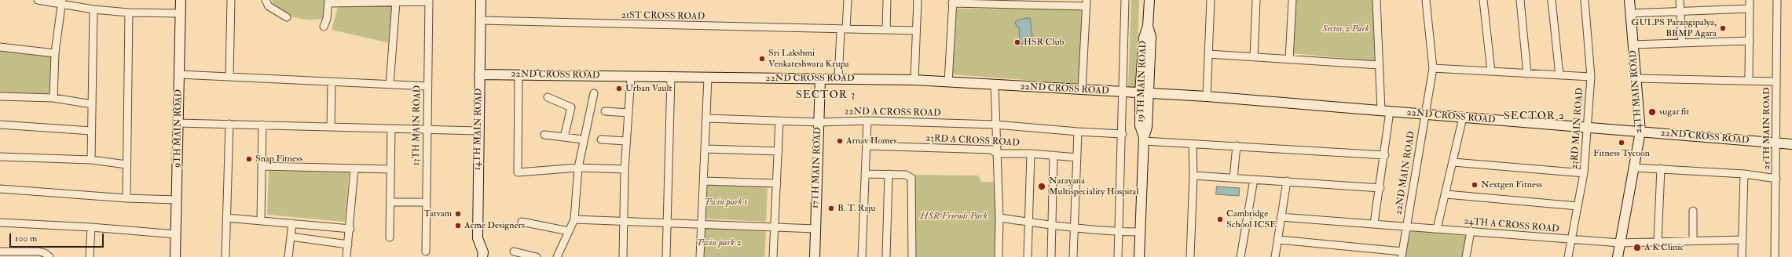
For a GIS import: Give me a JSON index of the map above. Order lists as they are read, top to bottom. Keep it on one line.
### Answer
{"streets":{"street":["21ST CROSS ROAD","22ND CROSS ROAD","19TH MAIN ROAD","24TH MAIN ROAD","22ND A CROSS ROAD","13TH MAIN ROAD","9TH MAIN ROAD","23RD MAIN ROAD","25TH MAIN ROAD","14TH MAIN ROAD","23RD A CROSS ROAD","17TH MAIN ROAD","22ND MAIN ROAD","24TH A CROSS ROAD"]},"crossings":[["21ST CROSS ROAD","14TH MAIN ROAD"],["22ND CROSS ROAD","19TH MAIN ROAD"],["22ND CROSS ROAD","24TH MAIN ROAD"],["22ND CROSS ROAD","23RD MAIN ROAD"],["22ND CROSS ROAD","25TH MAIN ROAD"],["22ND CROSS ROAD","14TH MAIN ROAD"],["22ND CROSS ROAD","17TH MAIN ROAD"],["22ND CROSS ROAD","22ND MAIN ROAD"],["24TH MAIN ROAD","24TH A CROSS ROAD"],["22ND A CROSS ROAD","17TH MAIN ROAD"],["23RD MAIN ROAD","24TH A CROSS ROAD"],["22ND MAIN ROAD","24TH A CROSS ROAD"]],"districts":["SECTOR 3","SECTOR 2"],"parks":["Sector 2 Park","Twin park 1","HSR Friends Park","Twin park 2"],"places":["GULPS Parangipalya, BBMP Agara","HSR Club","Sri Lakshmi Venkateshwara Krupa","Urban Vault","sugar.fit","Arnav Homes","Fitness Tycoon","Snap Fitness","Nextgen Fitness","Narayana Multispeciality Hospital","B. T. Raju","Tatvam","Cambridge School ICSE","Acme Designers","A K Clinic"],"scale_bar":"100 m"}
